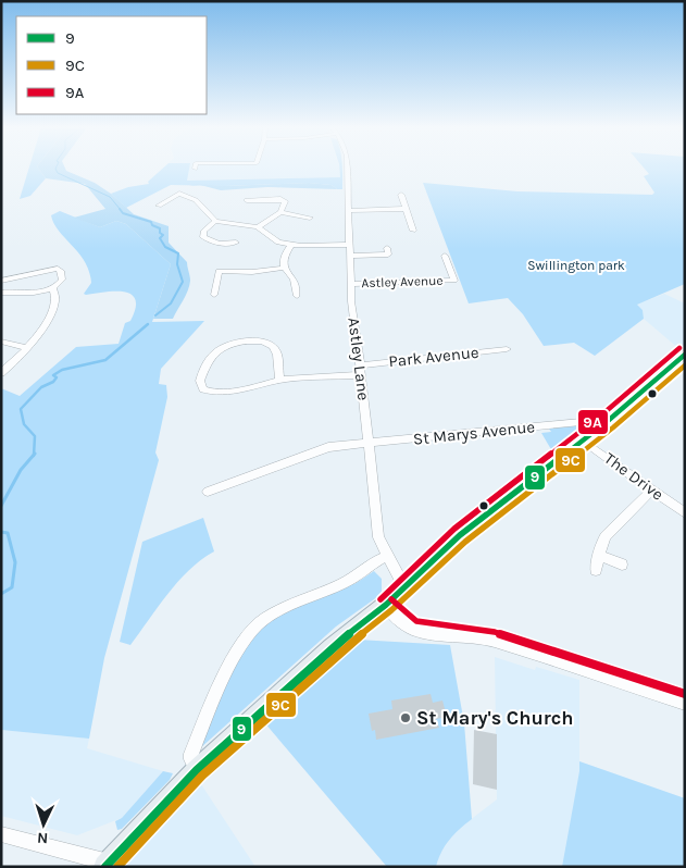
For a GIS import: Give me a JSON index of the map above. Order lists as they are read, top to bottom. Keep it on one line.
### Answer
{"streets":{"street":["Astley Avenue","Park Avenue","Astley Lane","St Marys Avenue","The Drive"]},"crossings":[["Astley Avenue","Astley Lane"],["Park Avenue","Astley Lane"],["Astley Lane","St Marys Avenue"]],"parks":["Swillington park"],"places":["St Mary's Church"],"lines":["transit line 9A","transit line 9","transit line 9C"],"legend":["9","9C","9A"],"north":"bottom"}
